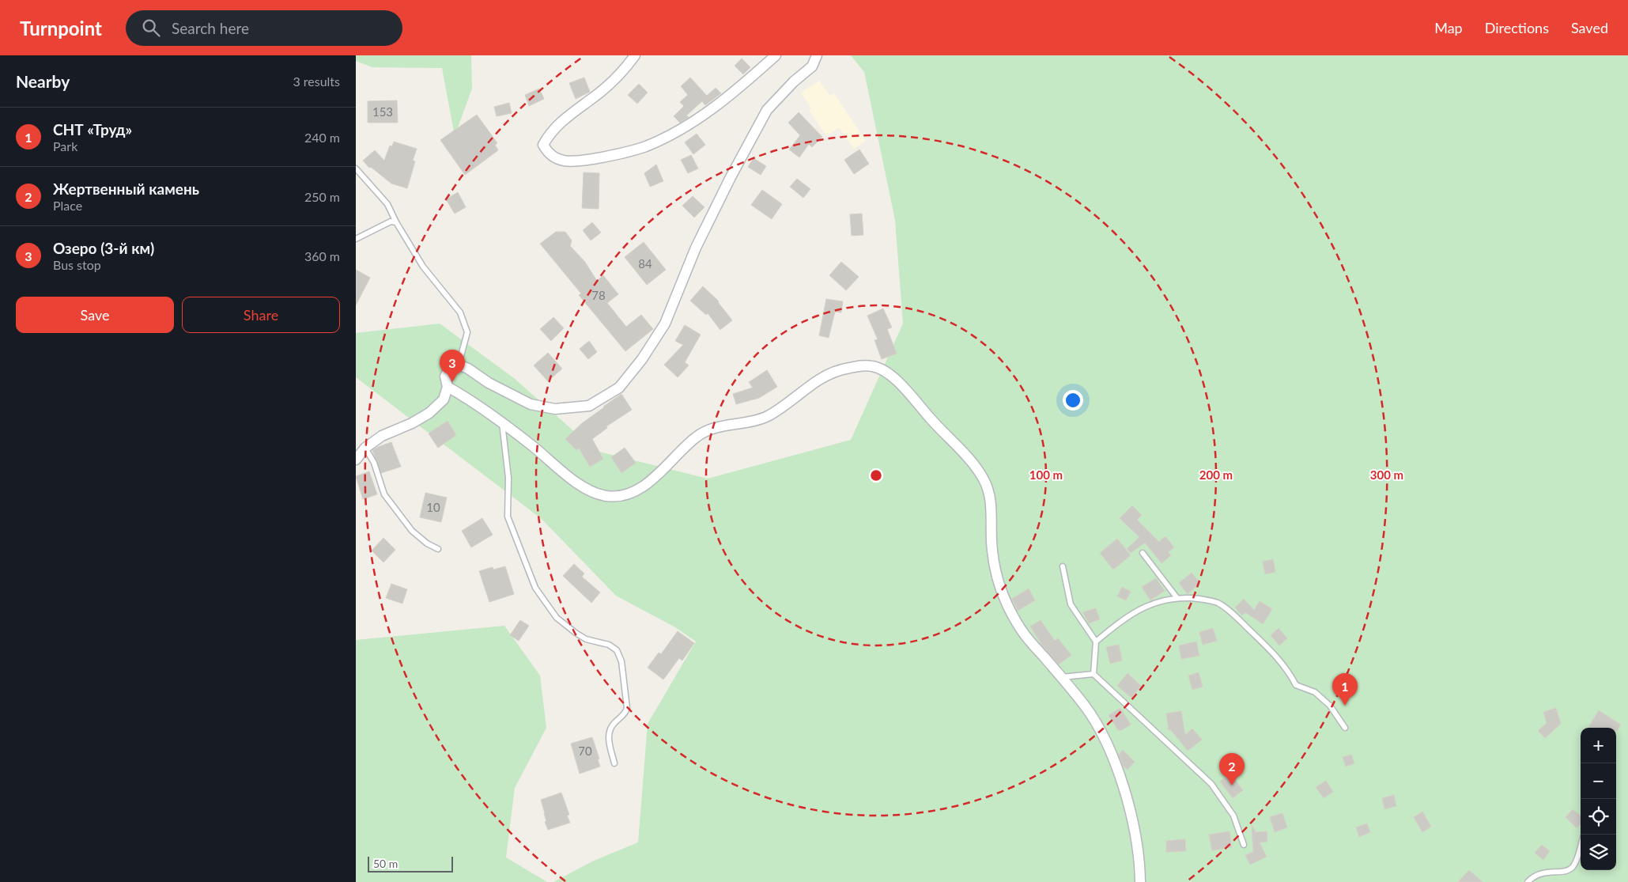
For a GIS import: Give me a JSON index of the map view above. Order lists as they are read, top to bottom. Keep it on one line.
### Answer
{"house_numbers":["153","84","78","10","70"],"scale_bar":"50 m","page":{"header":"Turnpoint","search":"Search here","nav":["Map","Directions","Saved"],"heading":["Nearby","3 results"],"list":[{"mark":"1","name":"СНТ «Труд»","note":"Park","value":"240 m"},{"mark":"2","name":"Жертвенный камень","note":"Place","value":"250 m"},{"mark":"3","name":"Озеро (3-й км)","note":"Bus stop","value":"360 m"}],"buttons":["Save","Share"],"pins":["3","1","2"],"map_buttons":["+","−"],"scale":"50 m"},"rings":["100 m","200 m","300 m"]}
